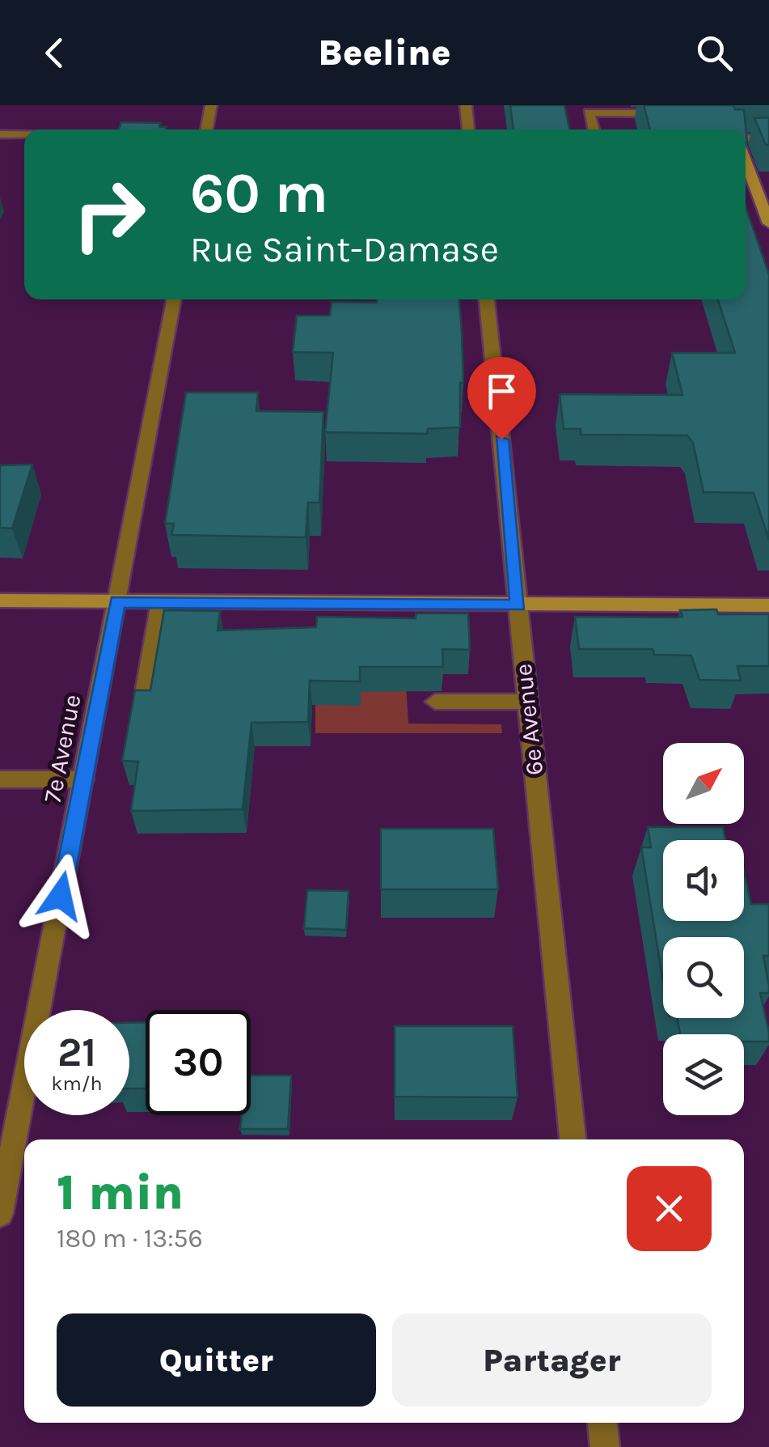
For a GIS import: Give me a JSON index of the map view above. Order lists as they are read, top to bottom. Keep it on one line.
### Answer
{"streets":{"street":["6e Avenue","7e Avenue"]},"north":"top right","page":{"header":"Beeline","turn":["60 m","Rue Saint-Damase"],"speed":"21 km/h","limit":"30","heading":["1 min","180 m · 13:56"],"buttons":["Quitter","Partager"]}}
